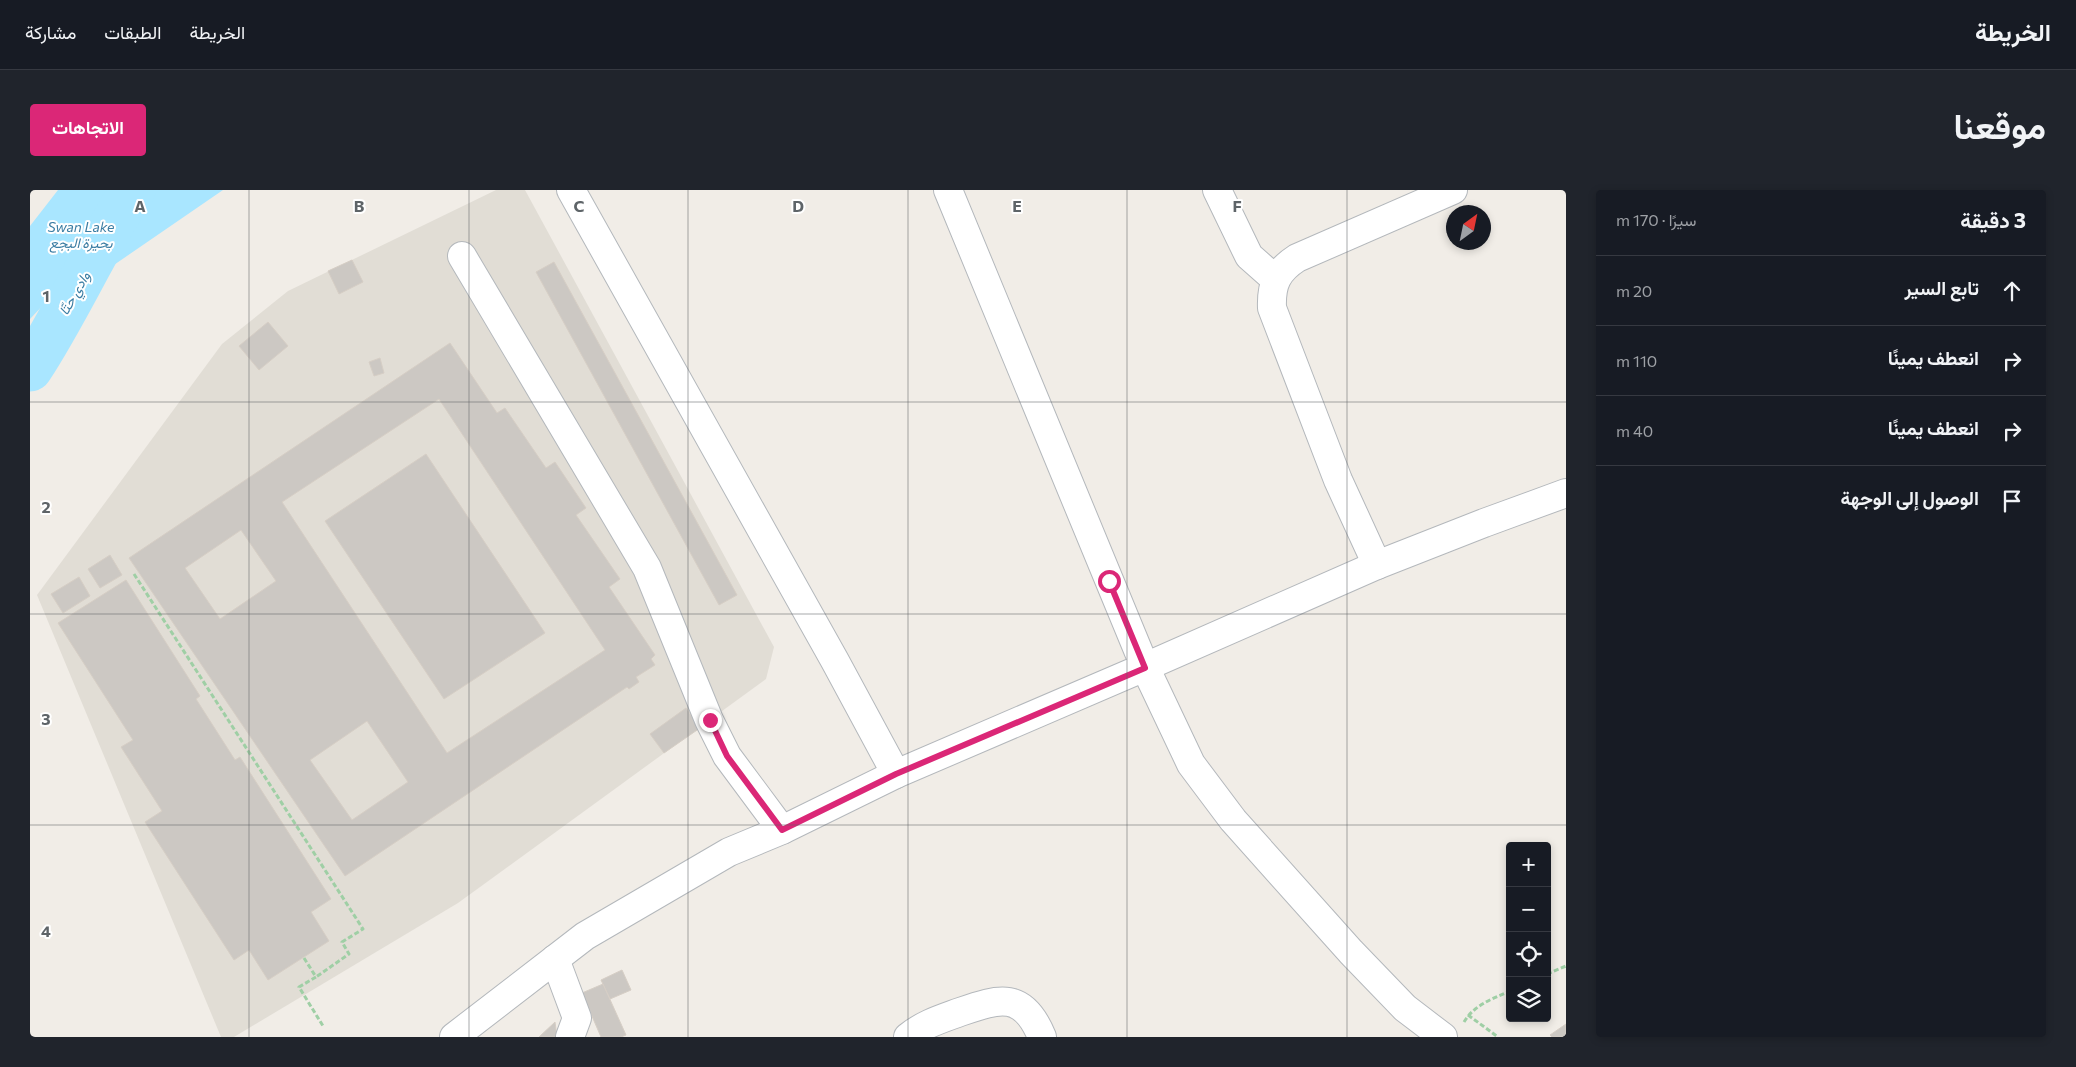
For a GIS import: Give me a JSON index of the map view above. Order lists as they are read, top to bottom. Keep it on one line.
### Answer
{"water":["Swan Lake بحيرة البجع","وادي حتّا"],"north":"top right","page":{"header":"الخريطة","nav":["الخريطة","الطبقات","مشاركة"],"title":"موقعنا","buttons":"الاتجاهات","heading":["3 دقيقة","سيرًا · 170 m"],"list":[["تابع السير","20 m"],["انعطف يمينًا","110 m"],["انعطف يمينًا","40 m"],"الوصول إلى الوجهة"],"map_buttons":["+","−"]},"grid":{"columns":["A","B","C","D","E","F"],"rows":["1","2","3","4"]}}
